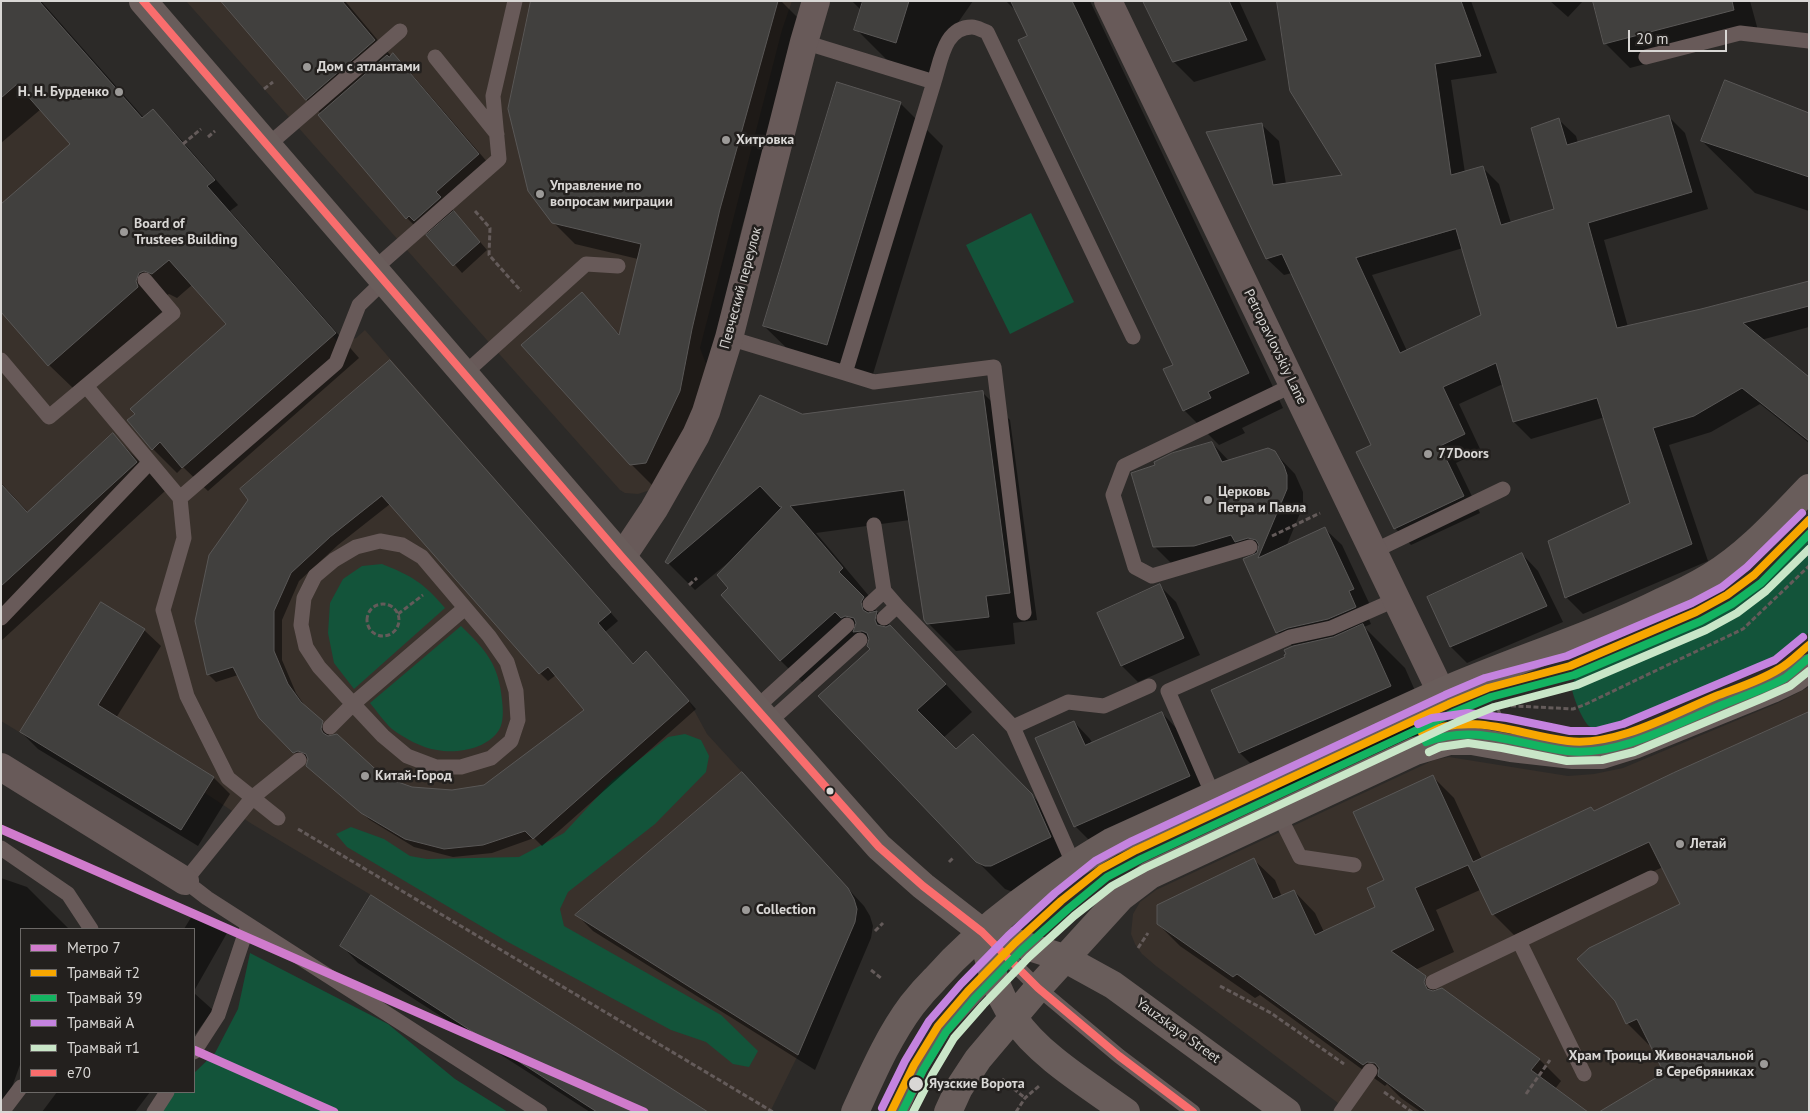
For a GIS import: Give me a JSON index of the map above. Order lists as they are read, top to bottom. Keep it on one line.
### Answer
{"streets":{"main road":["Yauzskaya Street"],"street":["Певческий переулок","Petropavlovskiy Lane"]},"places":["Дом с атлантами","Н. Н. Бурденко","Хитровка","Управление по вопросам миграции","Board of Trustees Building","77Doors","Церковь Петра и Павла","Китай-Город","Летай","Collection","Храм Троицы Живоначальной в Серебряниках","Яузские Ворота"],"lines":["transit line е70","tram line А","tram line т2","tram line 39","tram line т1","metro line 7"],"legend":["Метро 7","Трамвай т2","Трамвай 39","Трамвай А","Трамвай т1","е70"],"scale_bar":"20 m"}
